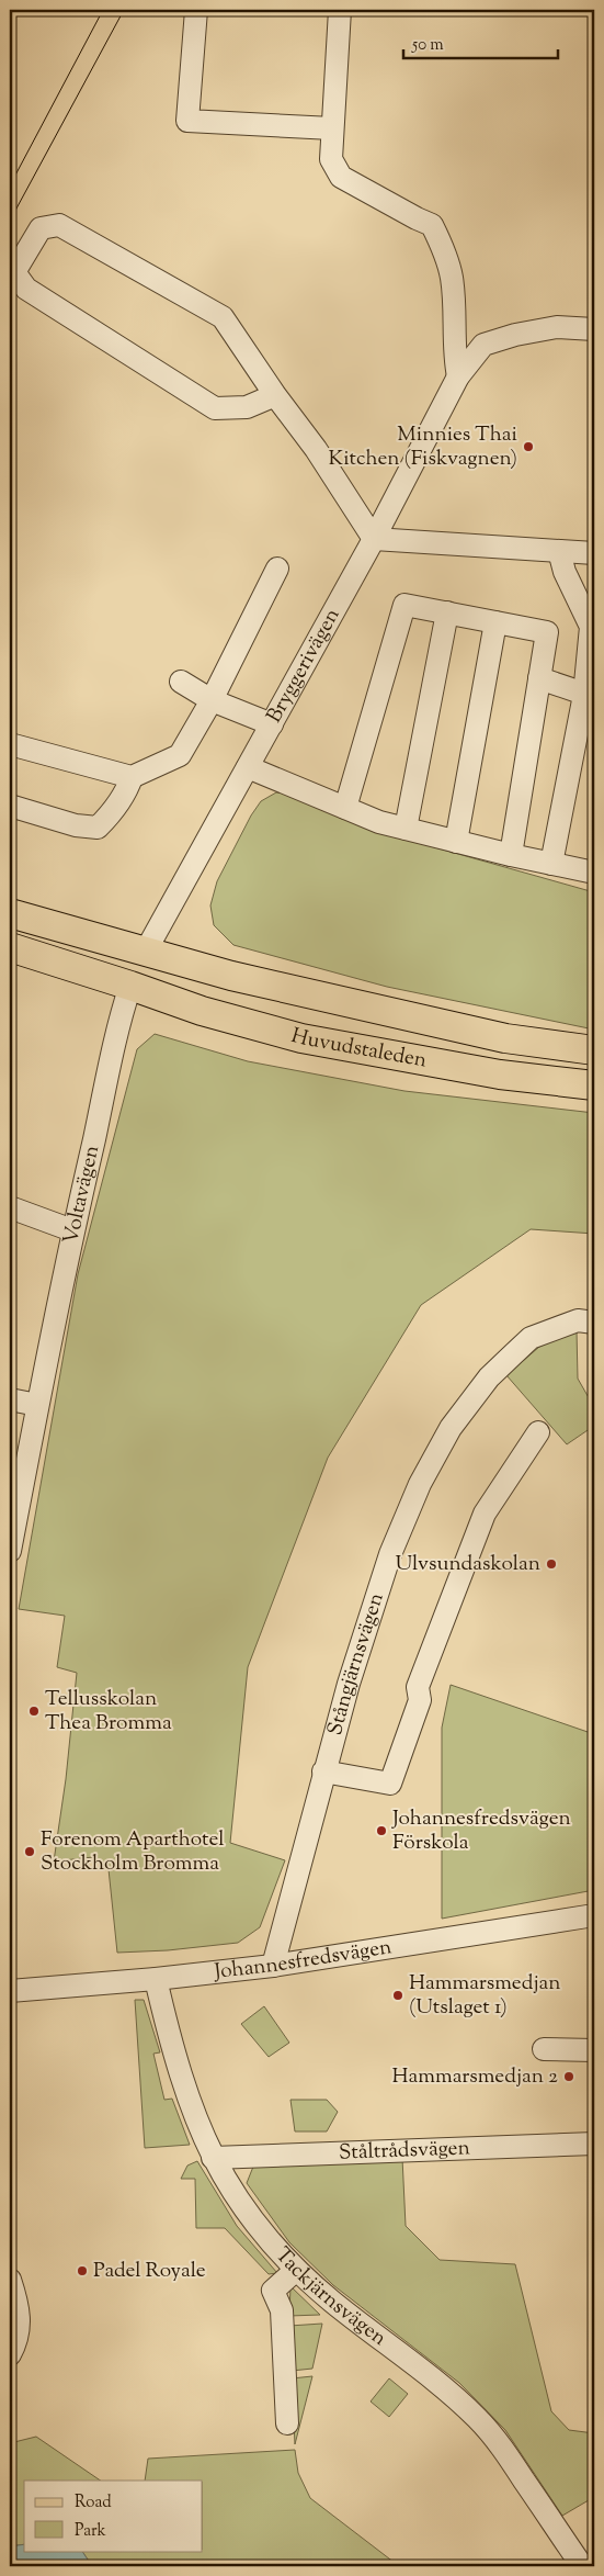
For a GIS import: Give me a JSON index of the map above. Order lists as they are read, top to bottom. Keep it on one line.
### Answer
{"streets":{"main road":["Huvudstaleden"],"street":["Bryggerivägen","Voltavägen","Stångjärnsvägen","Johannesfredsvägen","Ståltrådsvägen","Tackjärnsvägen"]},"crossings":[["Bryggerivägen","Huvudstaleden"],["Huvudstaleden","Voltavägen"],["Stångjärnsvägen","Johannesfredsvägen"],["Johannesfredsvägen","Tackjärnsvägen"],["Ståltrådsvägen","Tackjärnsvägen"]],"places":["Minnies Thai Kitchen (Fiskvagnen)","Ulvsundaskolan","Tellusskolan Thea Bromma","Johannesfredsvägen Förskola","Forenom Aparthotel Stockholm Bromma","Hammarsmedjan (Utslaget 1)","Hammarsmedjan 2","Padel Royale"],"legend":["Road","Park"],"scale_bar":"50 m"}
